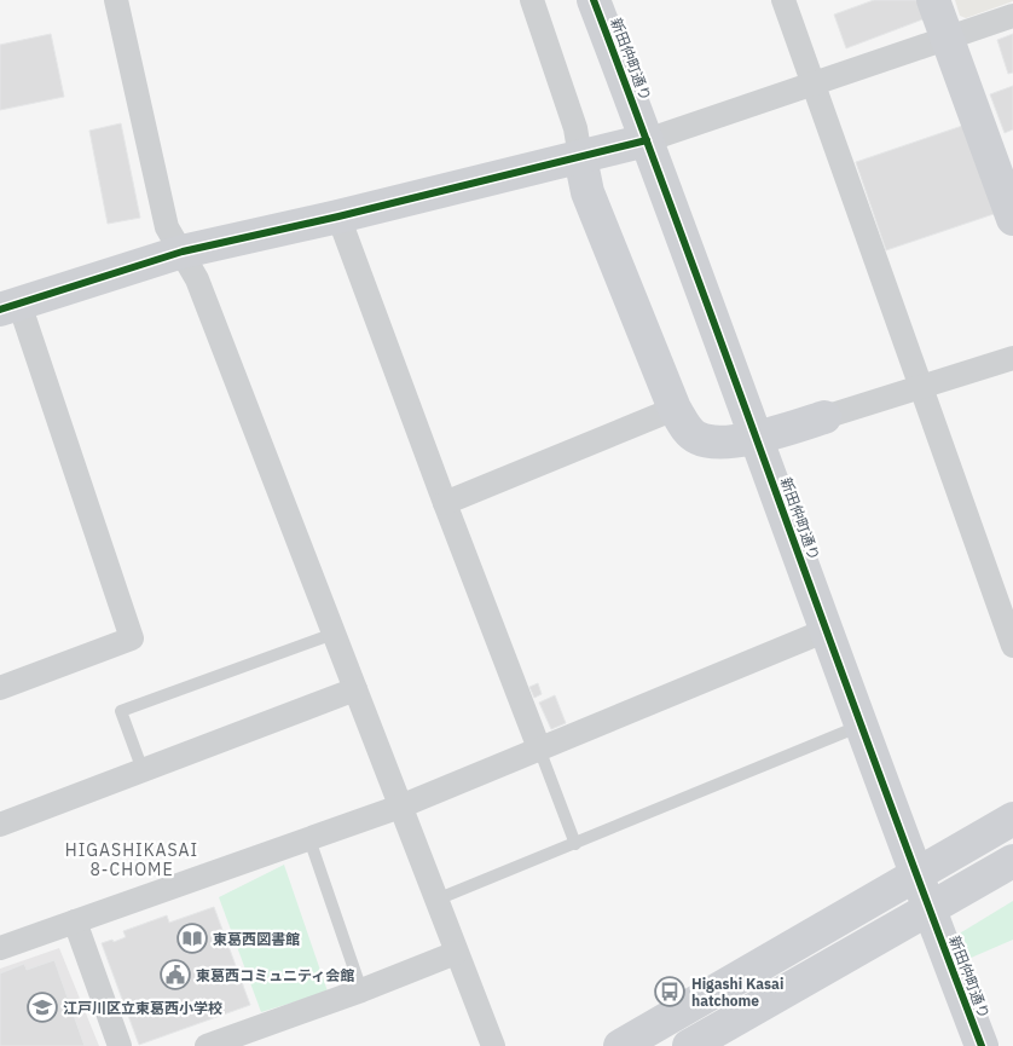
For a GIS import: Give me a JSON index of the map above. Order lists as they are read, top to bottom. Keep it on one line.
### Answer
{"streets":{"street":["新田仲町通り"]},"districts":["HIGASHIKASAI 8-CHOME"],"places":{"library":["東葛西図書館"],"public building":["東葛西コミュニティ会館"],"bus stop":["Higashi Kasai hatchome"],"school or university":["江戸川区立東葛西小学校"]}}
